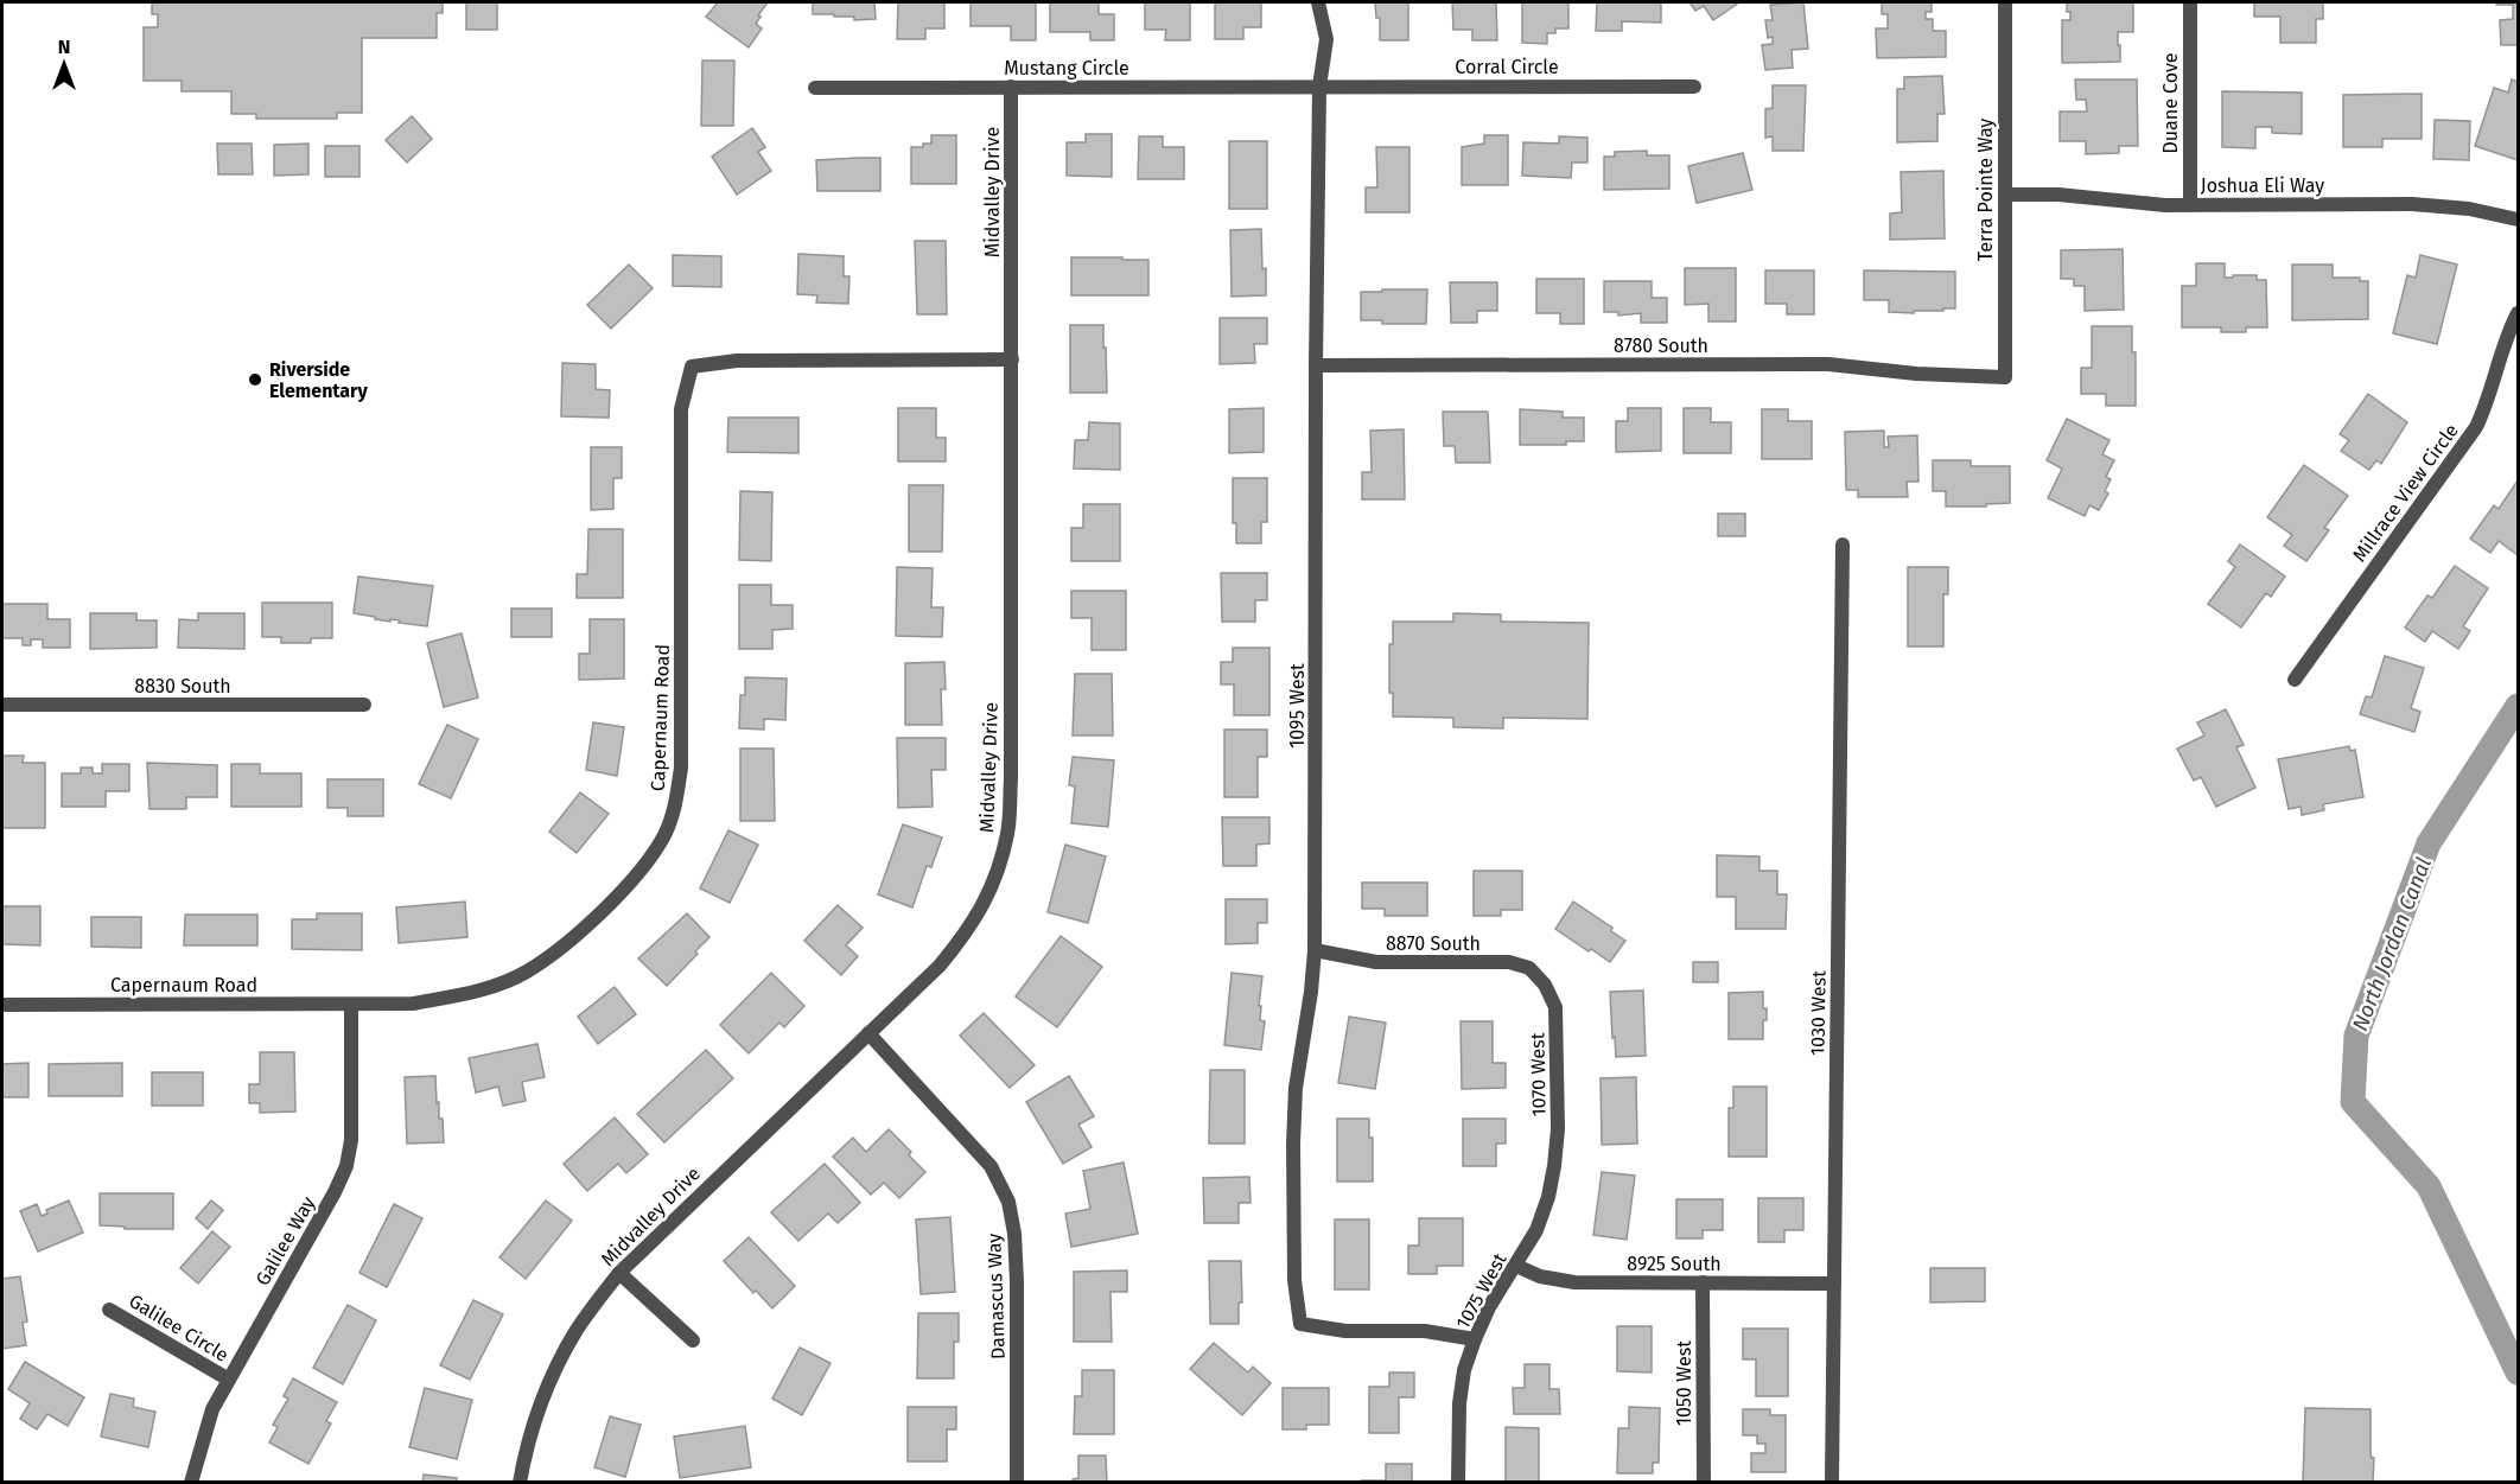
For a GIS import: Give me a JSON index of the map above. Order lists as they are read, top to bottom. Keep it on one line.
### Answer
{"streets":{"street":["Corral Circle","Mustang Circle","Duane Cove","Joshua Eli Way","Terra Pointe Way","Midvalley Drive","8780 South","Millrace View Circle","8830 South","1095 West","Capernaum Road","8870 South","1030 West","1070 West","Galilee Way","8925 South","1075 West","Damascus Way","Galilee Circle","1050 West"]},"crossings":[["Corral Circle","Mustang Circle"],["Corral Circle","1095 West"],["Mustang Circle","Midvalley Drive"],["Mustang Circle","1095 West"],["Duane Cove","Joshua Eli Way"],["Joshua Eli Way","Terra Pointe Way"],["Terra Pointe Way","8780 South"],["Midvalley Drive","Capernaum Road"],["Midvalley Drive","Damascus Way"],["8780 South","1095 West"],["1095 West","8870 South"],["1095 West","1075 West"],["Capernaum Road","Galilee Way"],["8870 South","1070 West"],["1030 West","8925 South"],["1070 West","1075 West"],["Galilee Way","Galilee Circle"],["8925 South","1075 West"],["8925 South","1050 West"]],"water":["North Jordan Canal"],"places":["Riverside Elementary"],"north":"top"}
